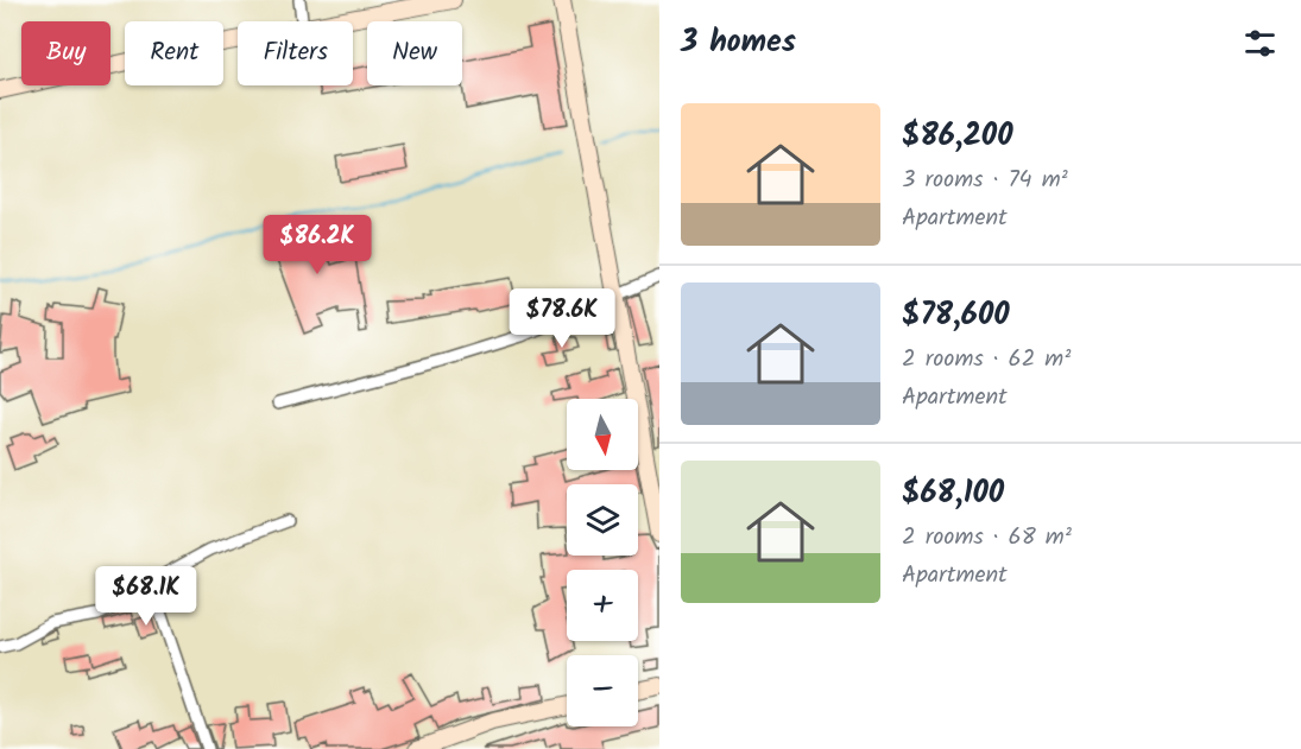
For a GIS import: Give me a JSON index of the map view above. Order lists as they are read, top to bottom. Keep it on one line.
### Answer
{"north":"bottom","page":{"heading":"3 homes","chip":["Buy","Rent","Filters","New"],"list":[{"name":"$86,200","note":"3 rooms · 74 m² · Apartment"},{"name":"$78,600","note":"2 rooms · 62 m² · Apartment"},{"name":"$68,100","note":"2 rooms · 68 m² · Apartment"}],"price":["$86.2K","$78.6K","$68.1K"],"map_buttons":["+","−"]}}
